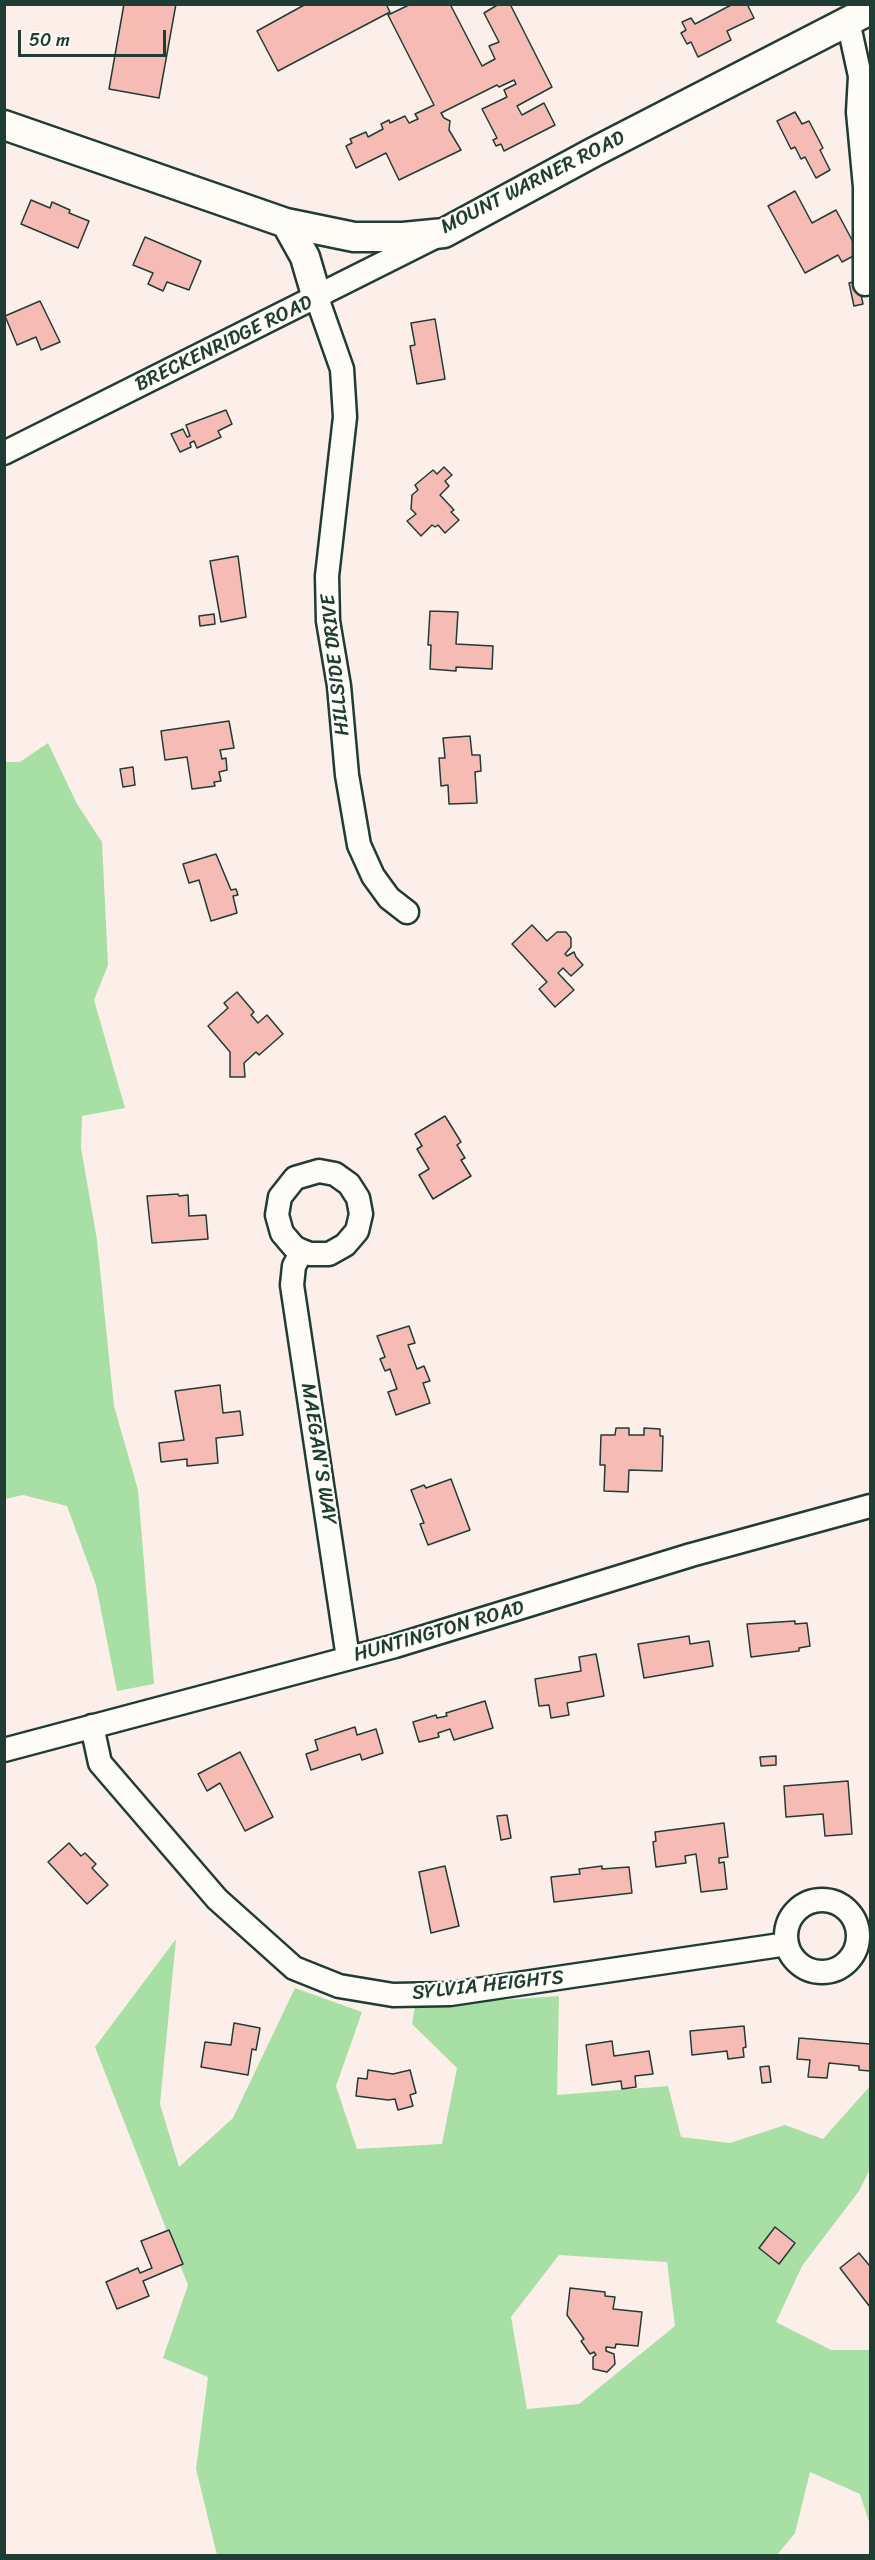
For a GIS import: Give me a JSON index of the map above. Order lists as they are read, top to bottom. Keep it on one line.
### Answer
{"streets":{"main road":["MOUNT WARNER ROAD"],"street":["BRECKENRIDGE ROAD","HILLSIDE DRIVE","MAEGAN'S WAY","HUNTINGTON ROAD","SYLVIA HEIGHTS"]},"crossings":[["MOUNT WARNER ROAD","BRECKENRIDGE ROAD"],["BRECKENRIDGE ROAD","HILLSIDE DRIVE"],["MAEGAN'S WAY","HUNTINGTON ROAD"],["HUNTINGTON ROAD","SYLVIA HEIGHTS"]],"scale_bar":"50 m"}
